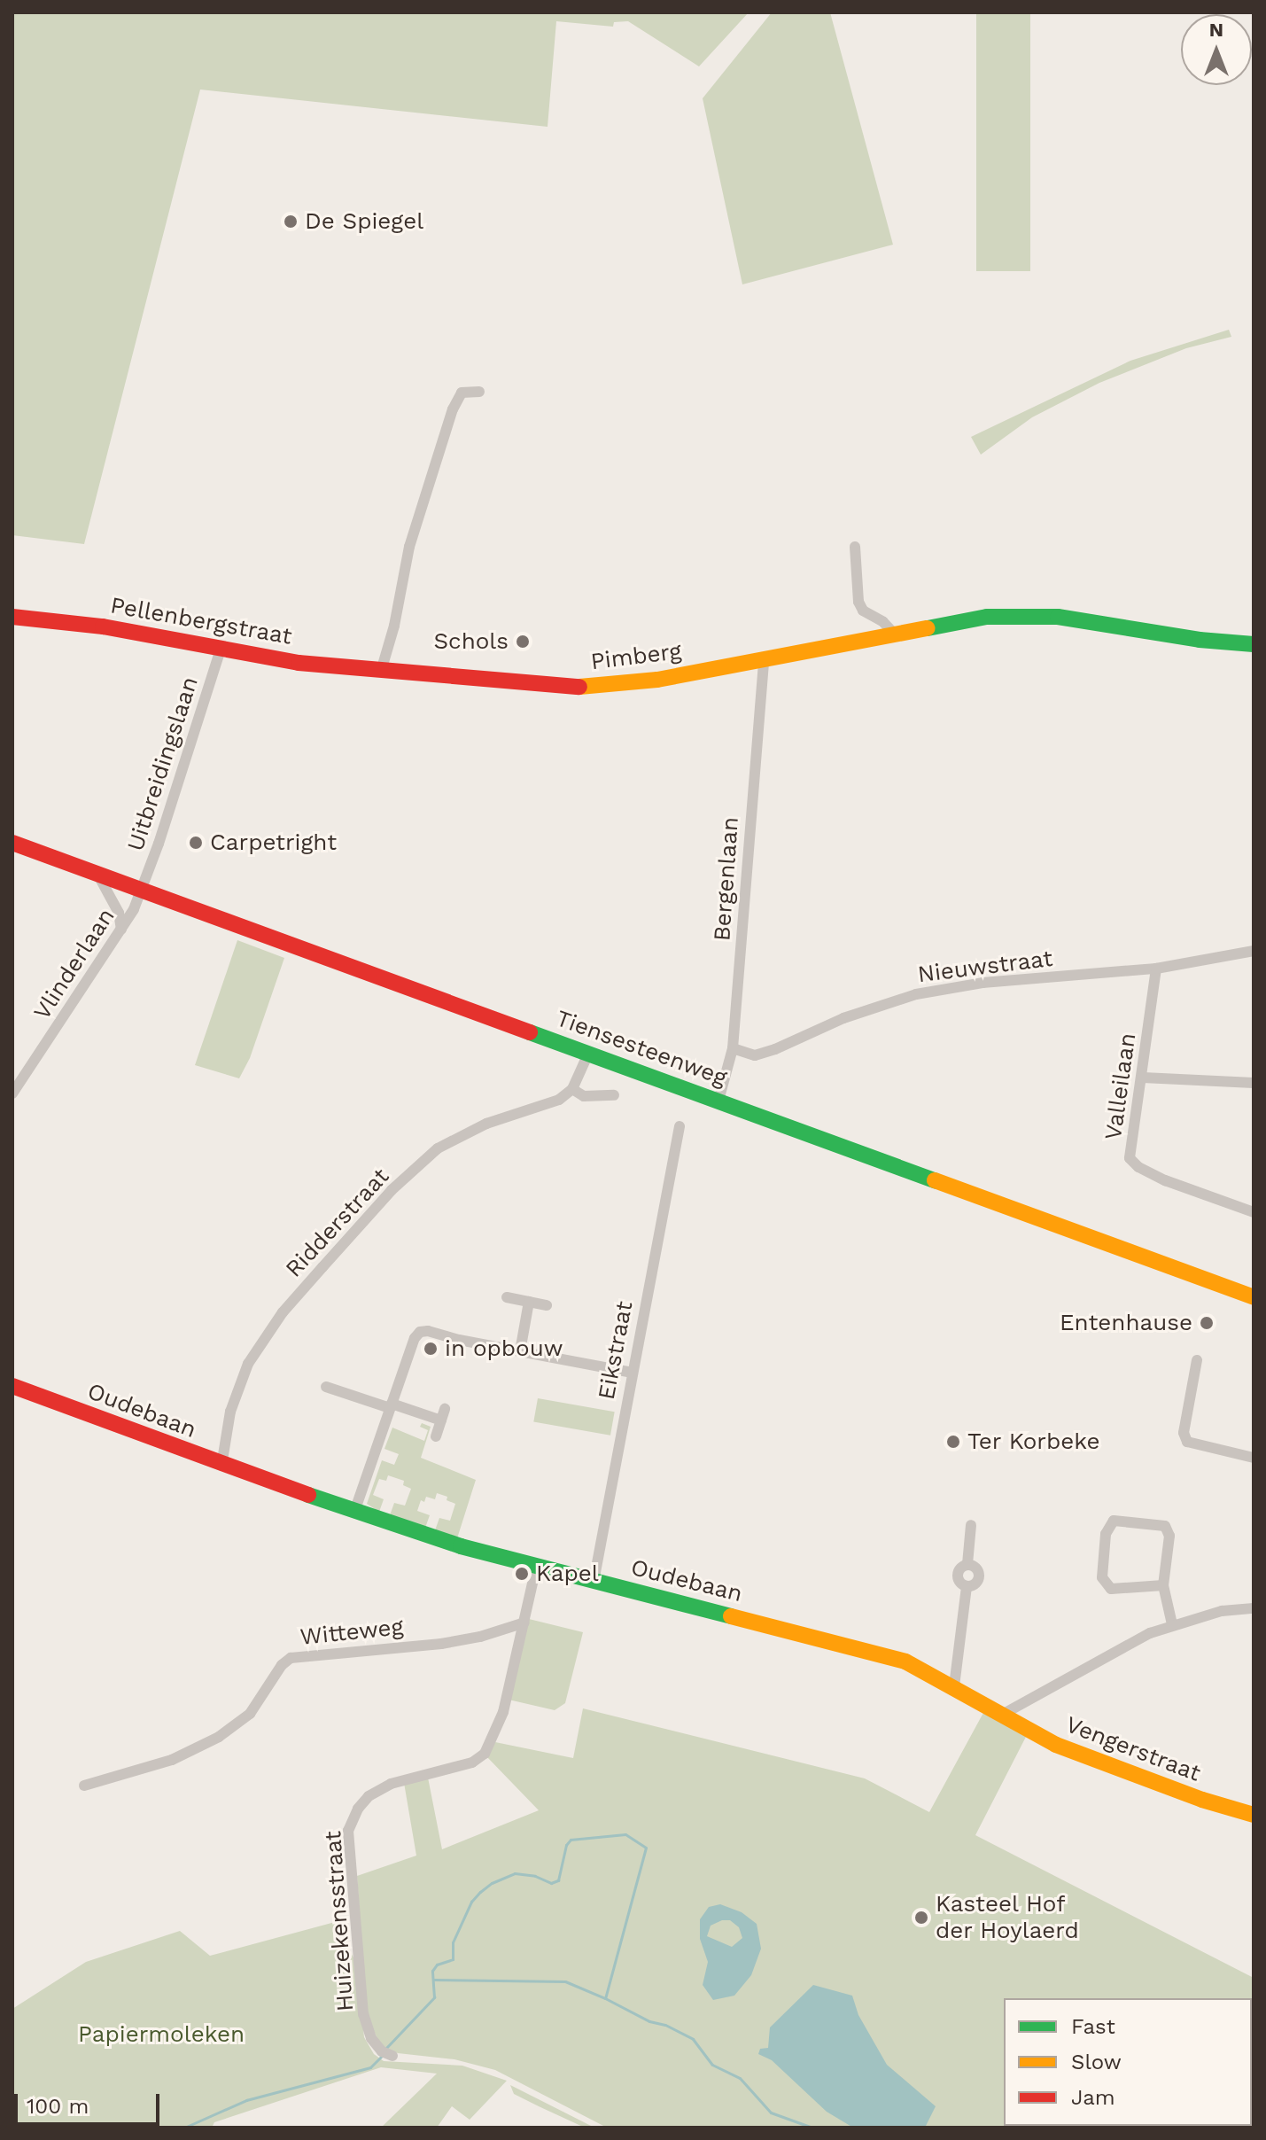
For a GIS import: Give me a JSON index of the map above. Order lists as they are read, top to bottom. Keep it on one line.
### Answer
{"streets":{"street":["Pellenbergstraat","Pimberg","Uitbreidingslaan","Bergenlaan","Vlinderlaan","Nieuwstraat","Tiensesteenweg","Valleilaan","Ridderstraat","Eikstraat","Oudebaan","Witteweg","Vengerstraat","Huizekensstraat"]},"crossings":[["Pellenbergstraat","Pimberg"],["Pellenbergstraat","Uitbreidingslaan"],["Pimberg","Bergenlaan"],["Uitbreidingslaan","Vlinderlaan"],["Uitbreidingslaan","Tiensesteenweg"],["Bergenlaan","Nieuwstraat"],["Bergenlaan","Tiensesteenweg"],["Vlinderlaan","Tiensesteenweg"],["Nieuwstraat","Valleilaan"],["Ridderstraat","Oudebaan"],["Eikstraat","Oudebaan"],["Oudebaan","Vengerstraat"],["Witteweg","Huizekensstraat"]],"parks":["Papiermoleken"],"places":["De Spiegel","Schols","Carpetright","Entenhause","in opbouw","Ter Korbeke","Kapel","Kasteel Hof der Hoylaerd"],"legend":["Fast","Slow","Jam"],"scale_bar":"100 m","north":"top"}
